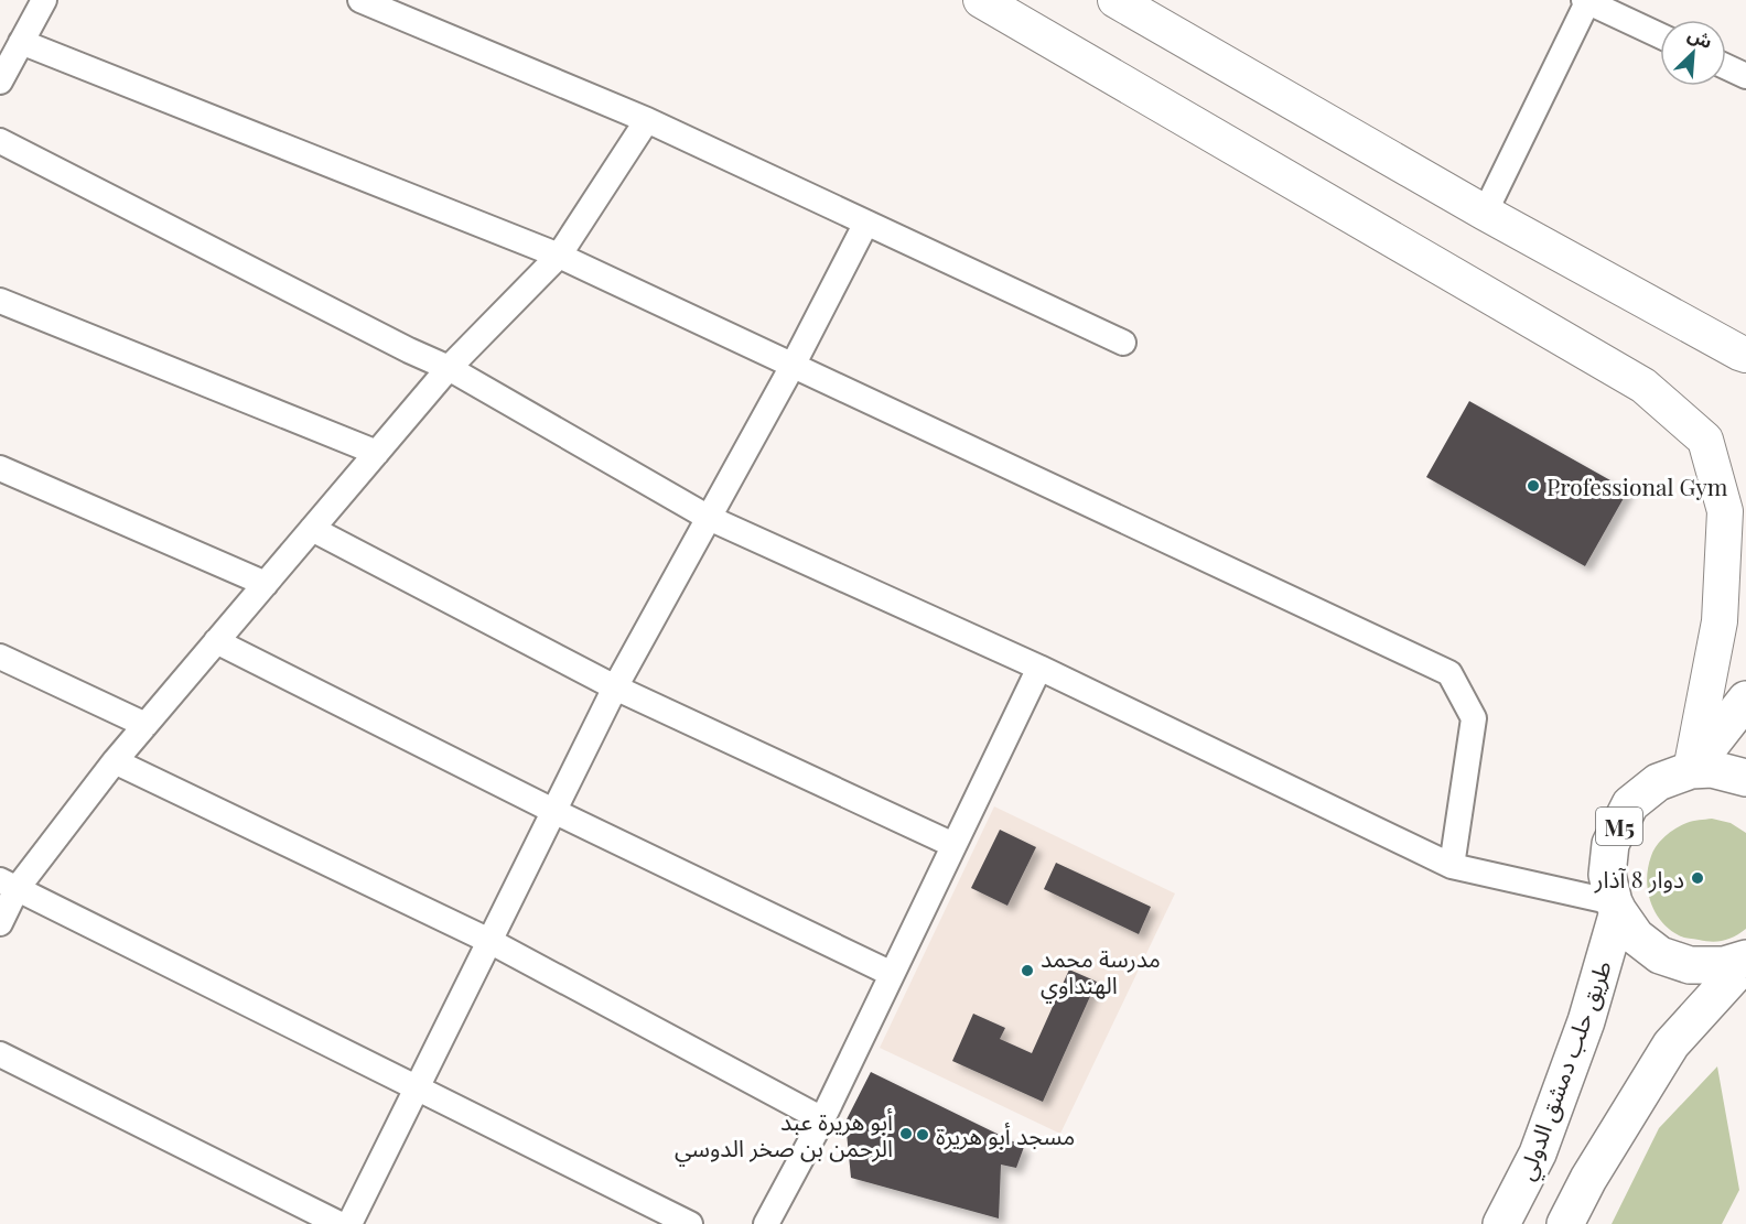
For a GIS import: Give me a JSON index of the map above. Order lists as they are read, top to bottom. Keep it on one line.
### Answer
{"streets":{"highway":["M5","طريق حلب دمشق الدولي"]},"crossings":[["M5","طريق حلب دمشق الدولي"]],"places":["Professional Gym","دوار 8 آذار","مدرسة محمد الهنداوي","أبو هريرة عبد الرحمن بن صخر الدوسي","مسجد أبو هريرة"],"north":"top right"}
